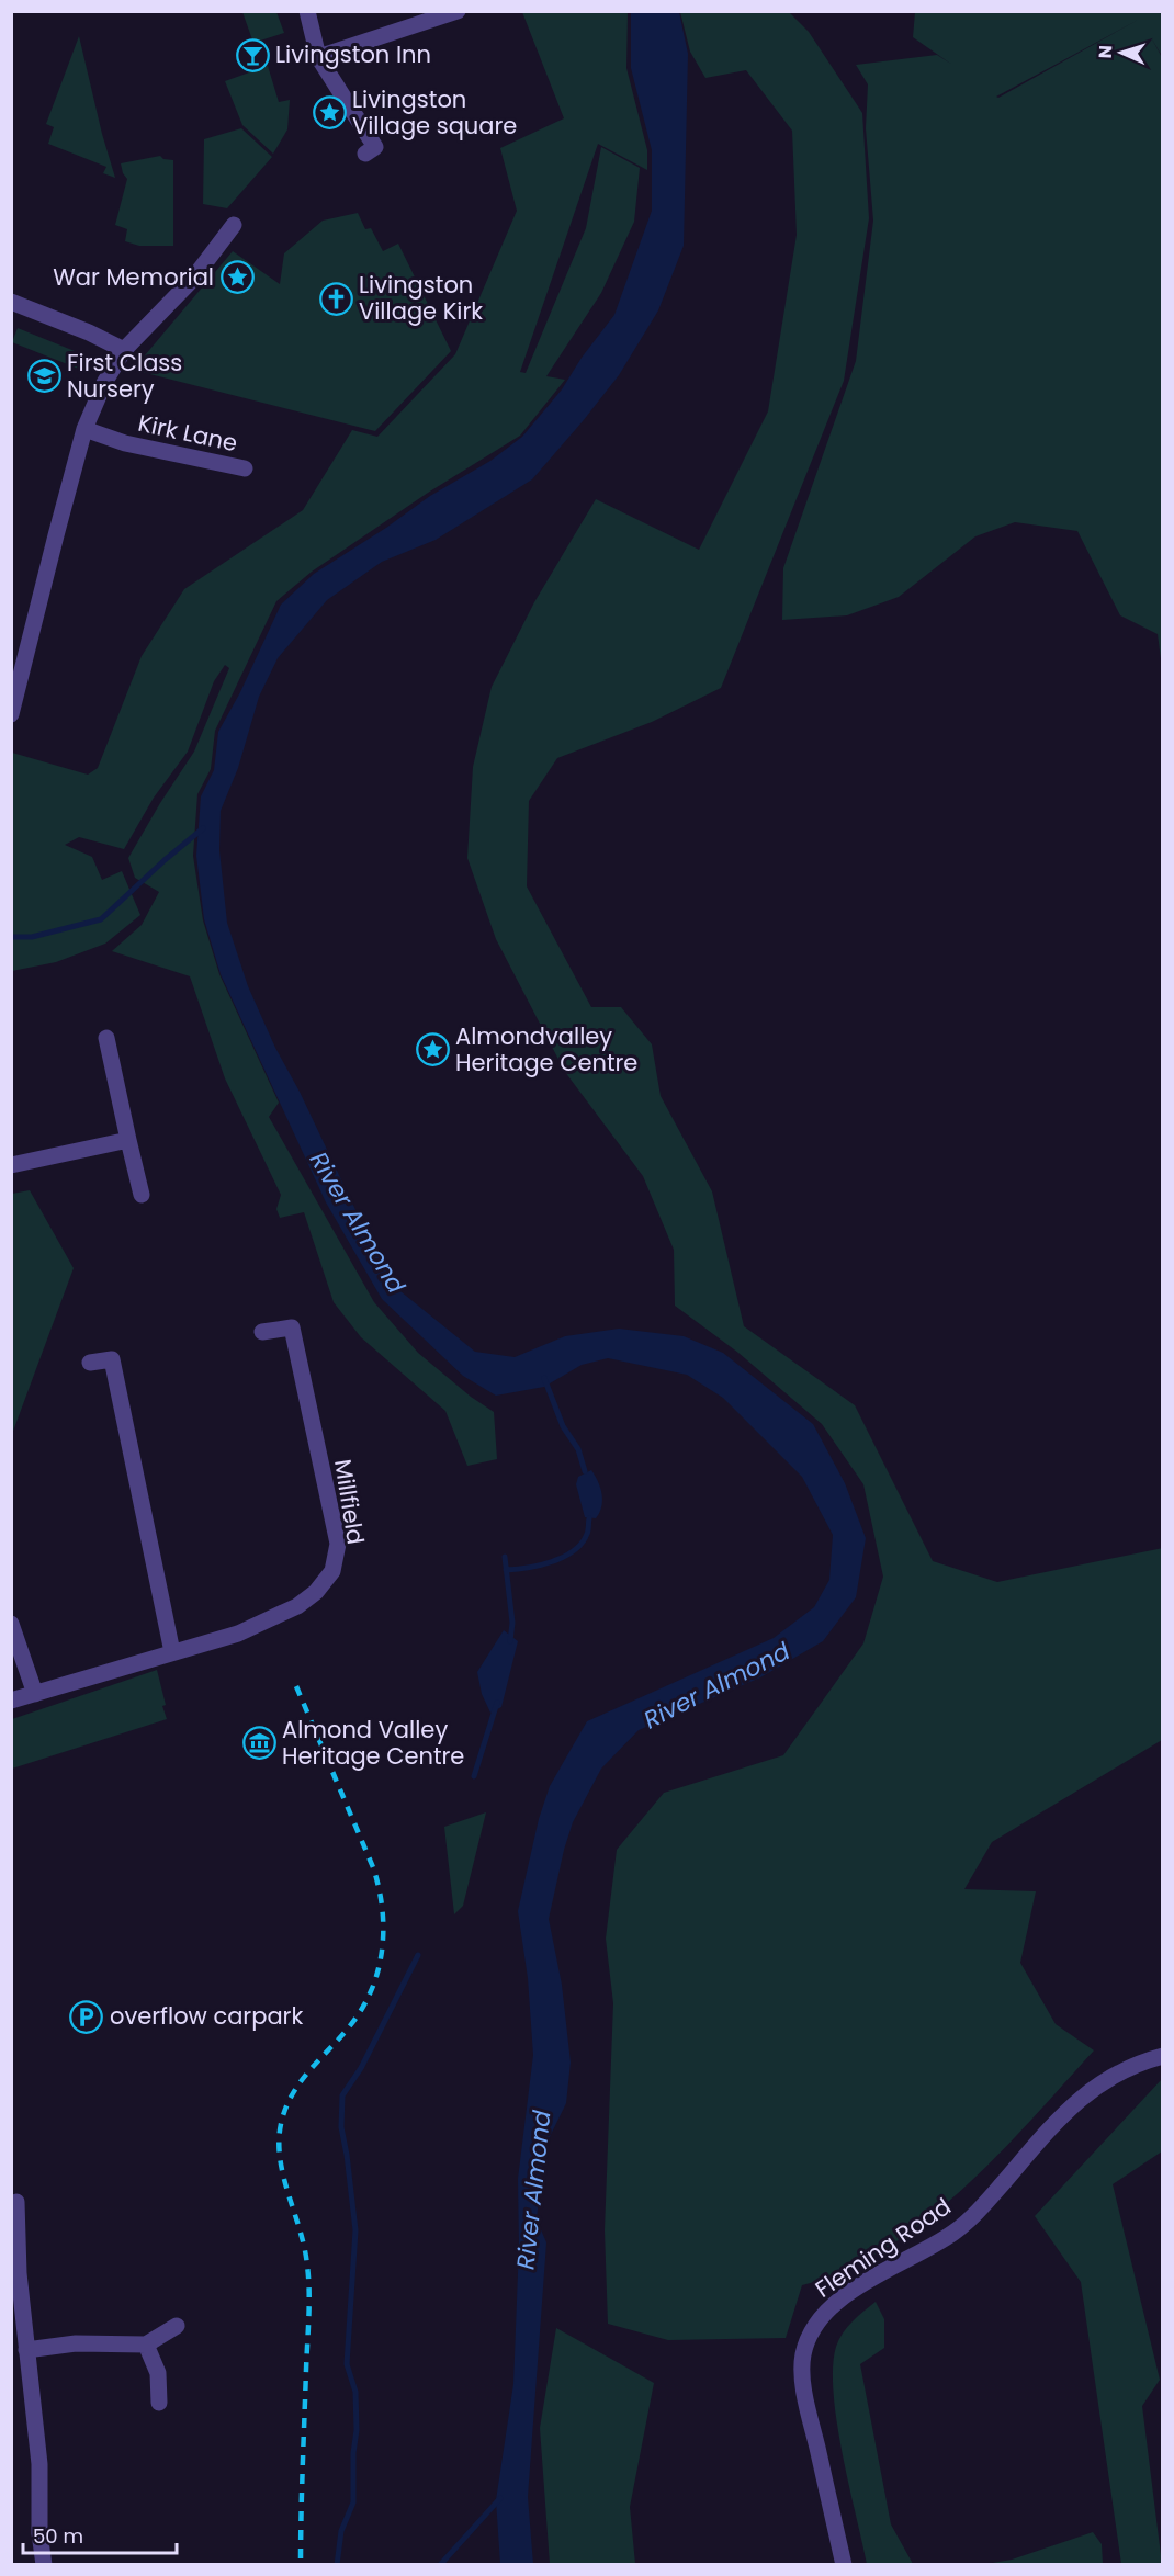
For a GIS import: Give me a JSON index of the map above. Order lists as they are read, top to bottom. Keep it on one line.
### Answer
{"streets":{"street":["Kirk Lane","Millfield","Fleming Road"]},"water":["River Almond"],"places":{"bar":["Livingston Inn"],"place":["Livingston Village square","War Memorial","Almondvalley Heritage Centre"],"church":["Livingston Village Kirk"],"school or university":["First Class Nursery"],"museum":["Almond Valley Heritage Centre"],"parking":["overflow carpark"]},"scale_bar":"50 m","north":"left"}
